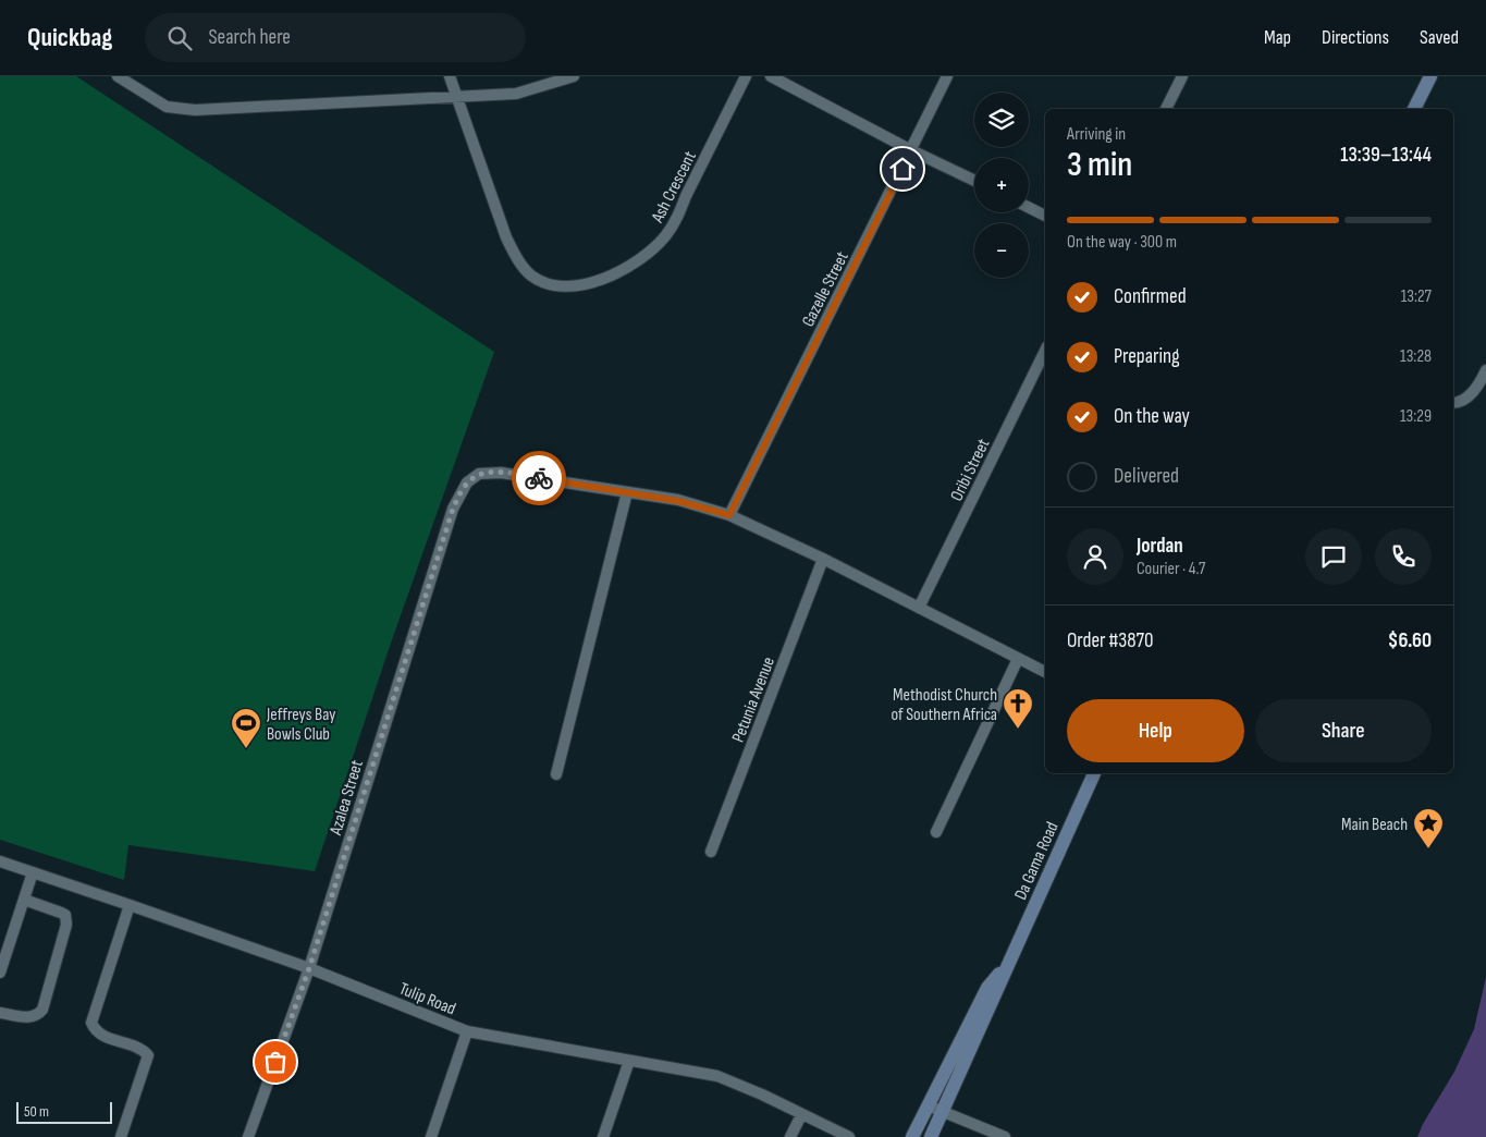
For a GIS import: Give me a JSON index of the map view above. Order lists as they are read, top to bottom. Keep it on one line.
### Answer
{"streets":{"street":["Ash Crescent","Gazelle Street","Oribi Street","Petunia Avenue","Azalea Street","Da Gama Road","Tulip Road"]},"crossings":[["Azalea Street","Tulip Road"]],"places":{"church":["Methodist Church of Southern Africa"],"sports":["Jeffreys Bay Bowls Club"],"place":["Main Beach"]},"scale_bar":"50 m","page":{"header":"Quickbag","search":"Search here","nav":["Map","Directions","Saved"],"map_buttons":["+","−"],"heading":["3 min","Arriving in","13:39–13:44"],"panel":["Jordan","Courier · 4.7","Order #3870","$6.60"],"bar":"On the way · 300 m","list":[["Confirmed","13:27"],["Preparing","13:28"],["On the way","13:29"],"Delivered"],"buttons":["Help","Share"],"scale":"50 m"}}
